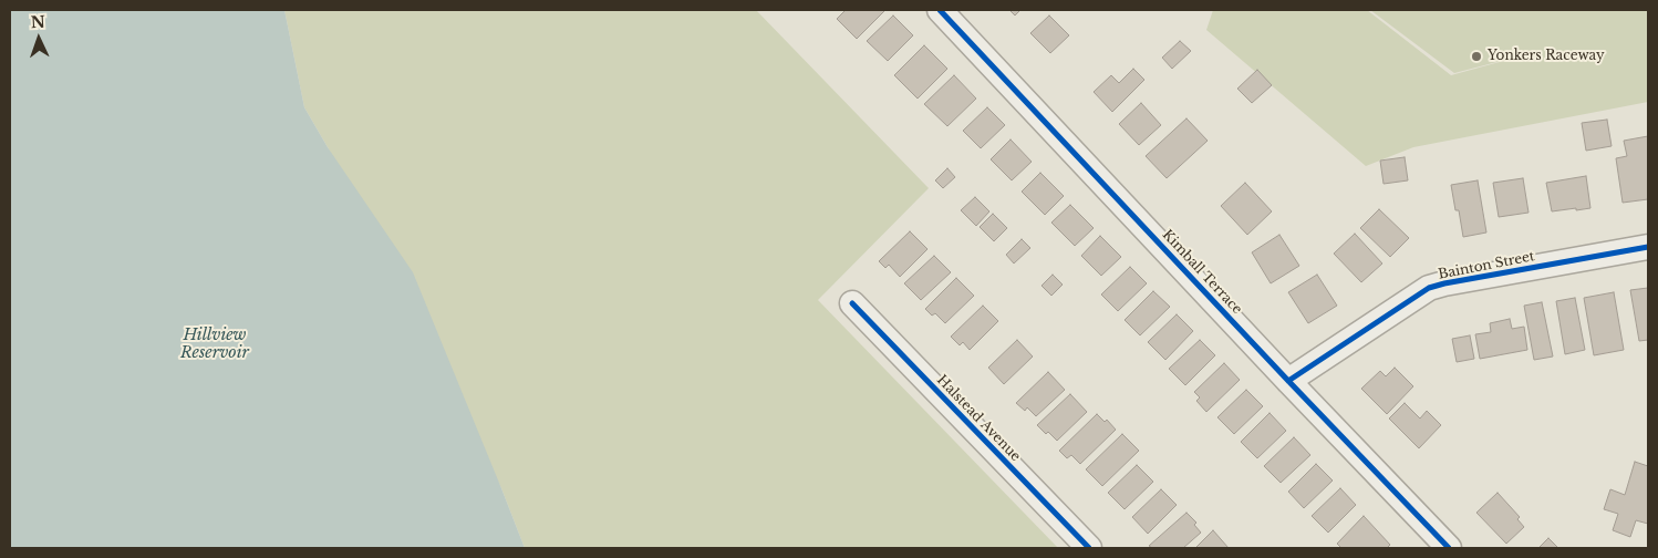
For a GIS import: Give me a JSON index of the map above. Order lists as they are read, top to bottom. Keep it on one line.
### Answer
{"streets":{"street":["Bainton Street","Kimball Terrace","Halstead Avenue"]},"crossings":[["Bainton Street","Kimball Terrace"]],"water":["Hillview Reservoir"],"places":["Yonkers Raceway"],"north":"top"}
